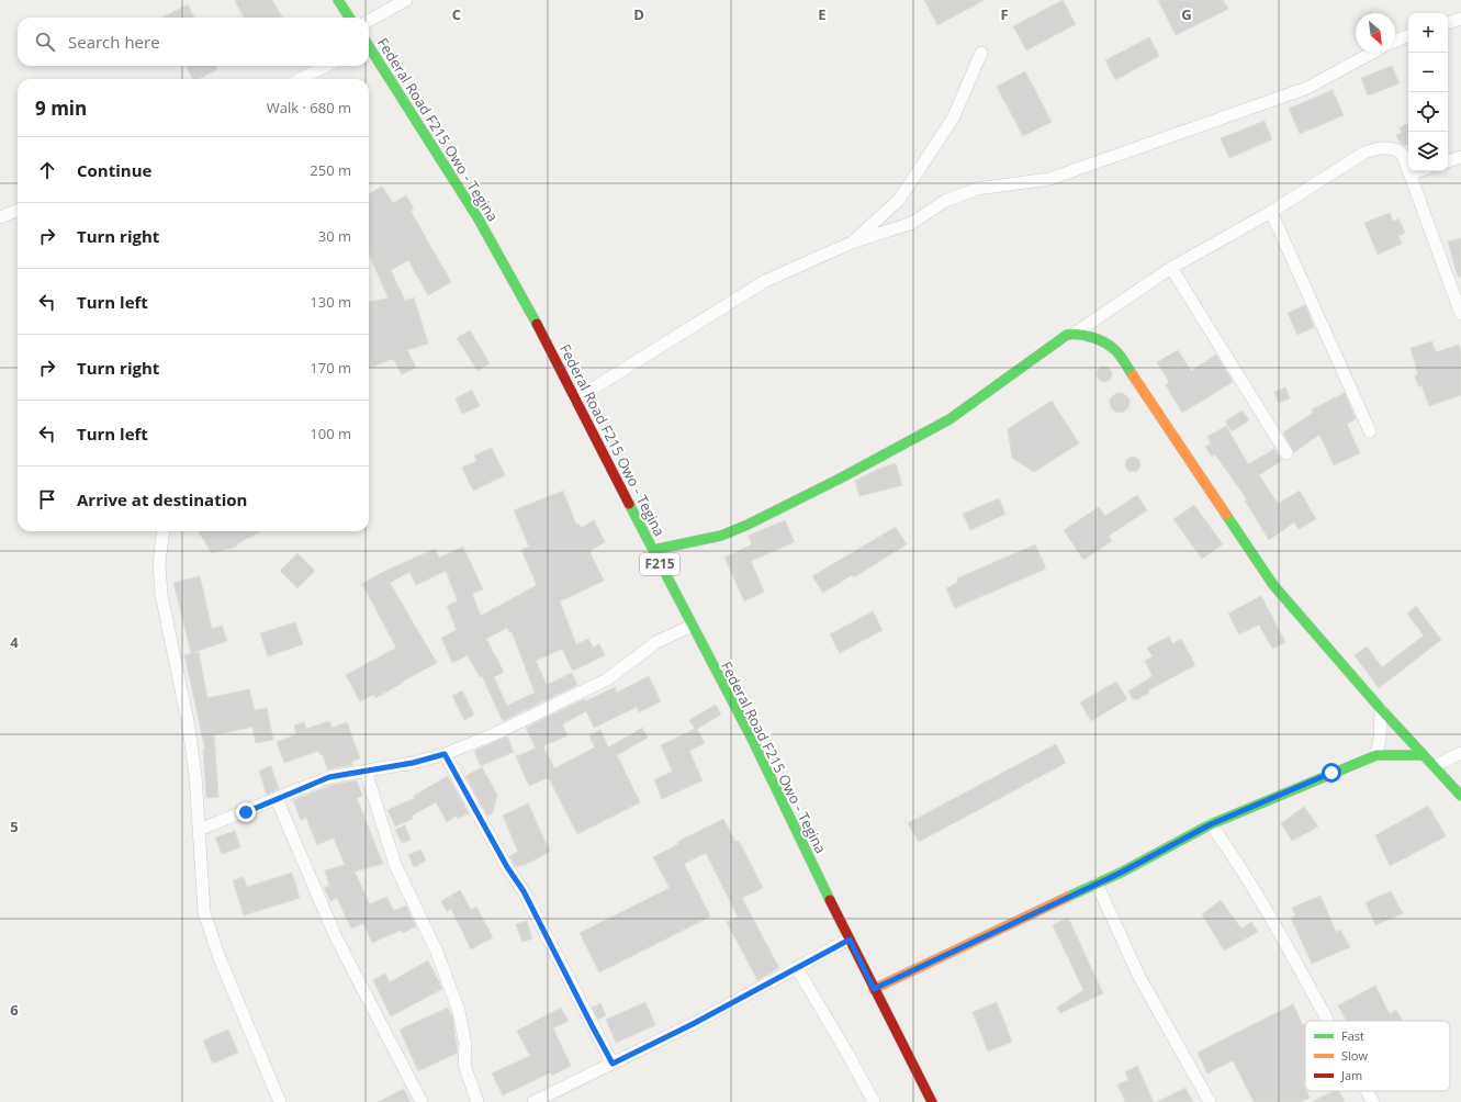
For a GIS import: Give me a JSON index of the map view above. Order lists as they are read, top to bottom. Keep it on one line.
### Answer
{"streets":{"street":["Federal Road F215 Owo - Tegina","F215"]},"legend":["Fast","Slow","Jam"],"north":"bottom right","page":{"map_buttons":["+","−"],"search":"Search here","heading":["9 min","Walk · 680 m"],"list":[["Continue","250 m"],["Turn right","30 m"],["Turn left","130 m"],["Turn right","170 m"],["Turn left","100 m"],"Arrive at destination"]},"grid":{"columns":["C","D","E","F","G"],"rows":["4","5","6"]}}
